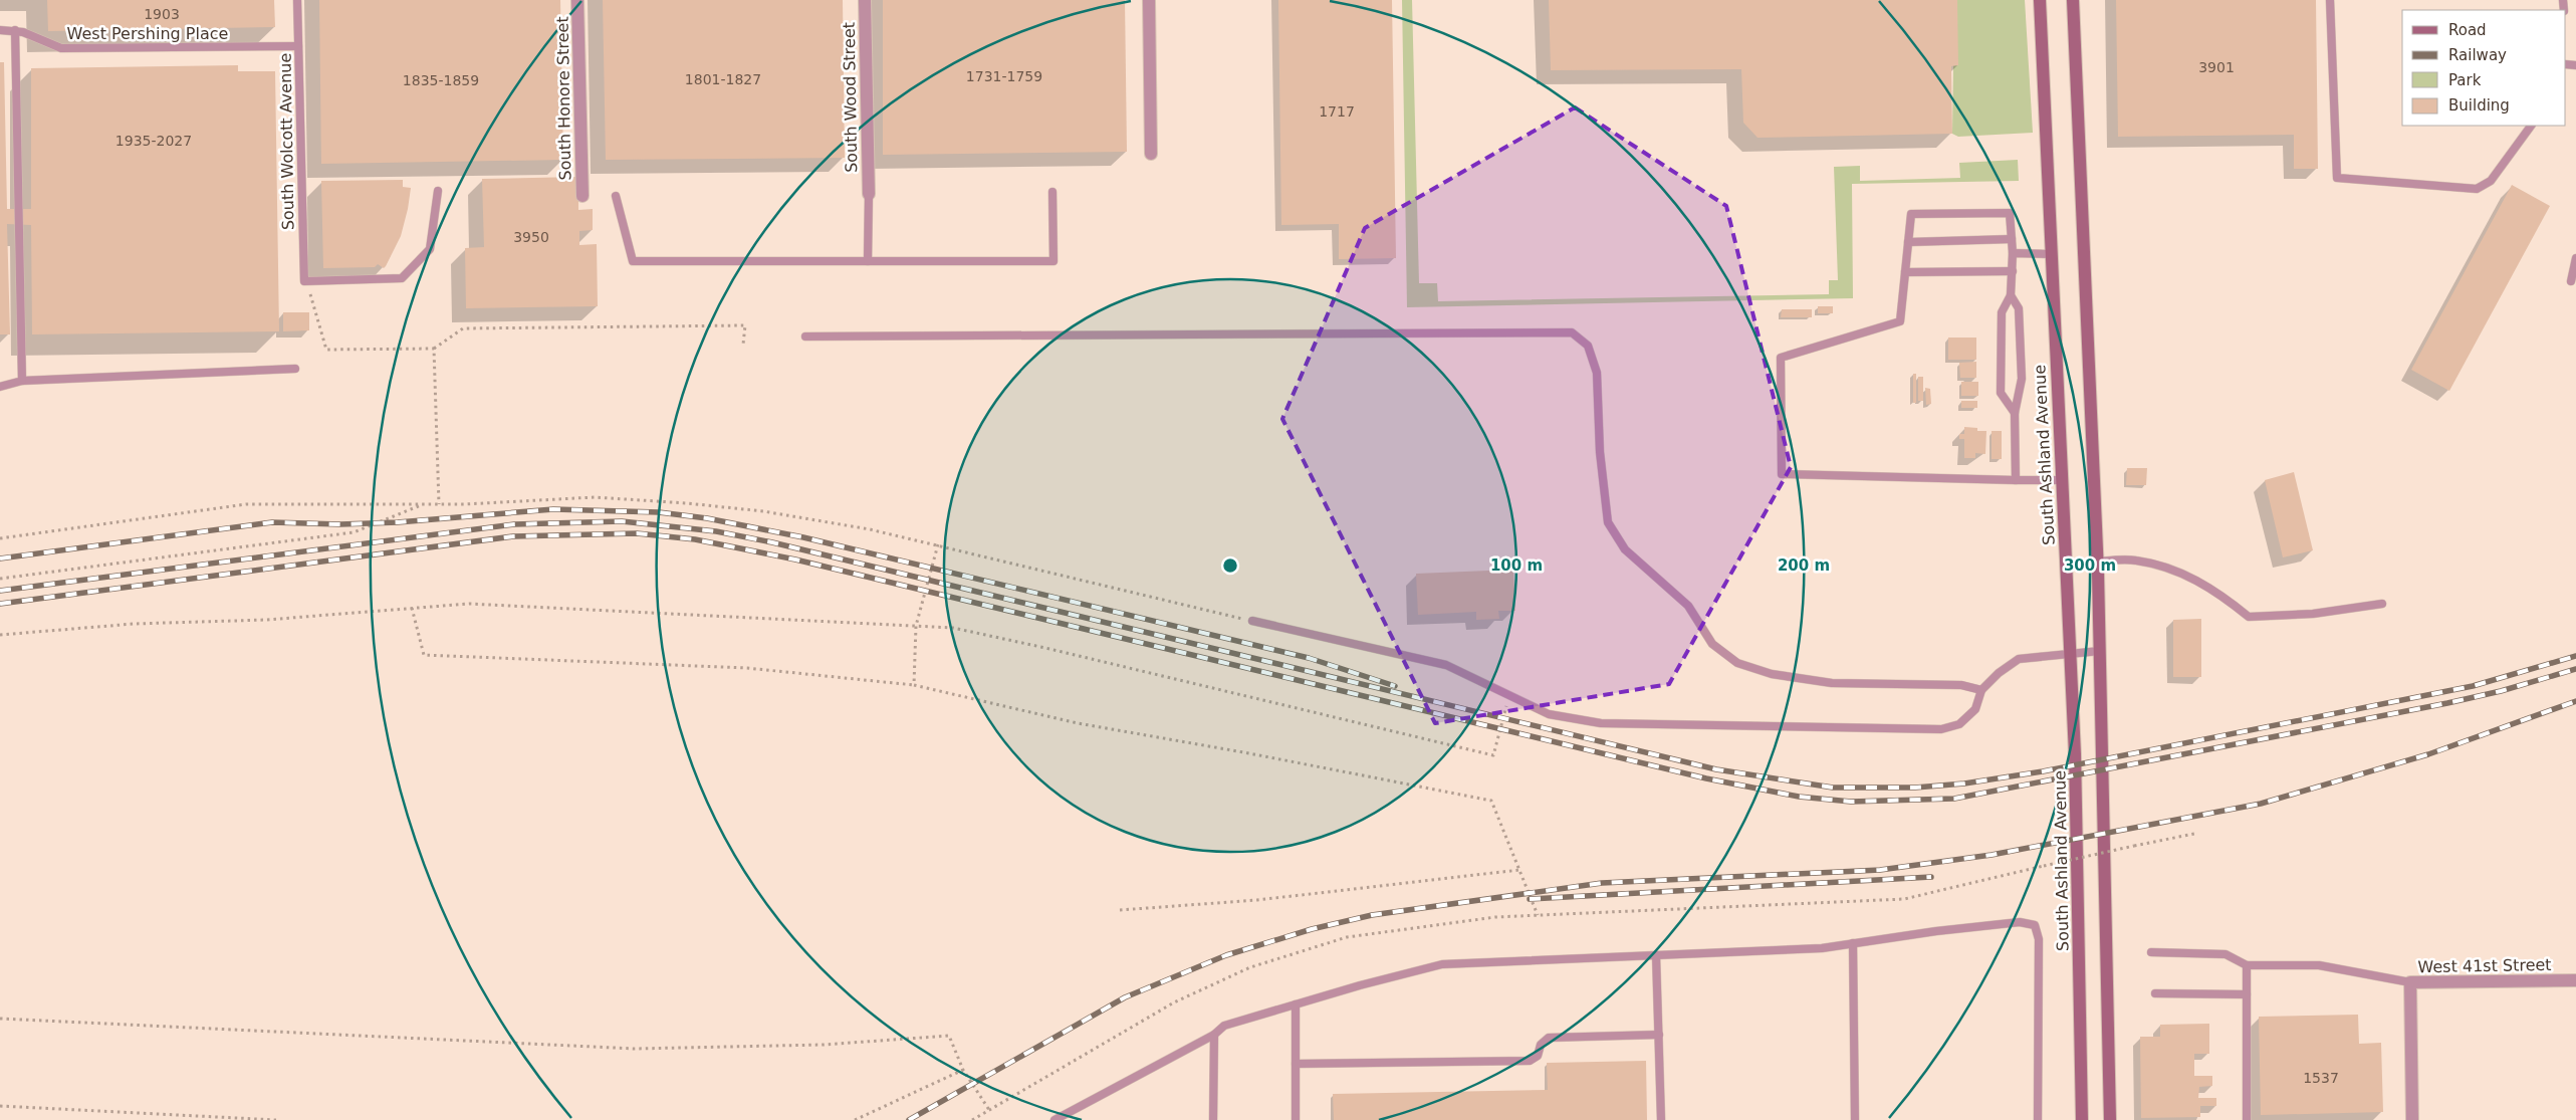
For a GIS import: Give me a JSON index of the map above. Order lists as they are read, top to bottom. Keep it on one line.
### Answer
{"streets":{"main road":["South Ashland Avenue"],"street":["South Wood Street","South Honore Street","West 41st Street"],"lane":["West Pershing Place","South Wolcott Avenue"]},"crossings":[["West Pershing Place","South Wolcott Avenue"]],"house_numbers":["1903","3901","1731-1759","1801-1827","1835-1859","1717","1935-2027","3950","1537"],"legend":["Road","Railway","Park","Building"],"rings":["100 m","200 m","300 m"]}
